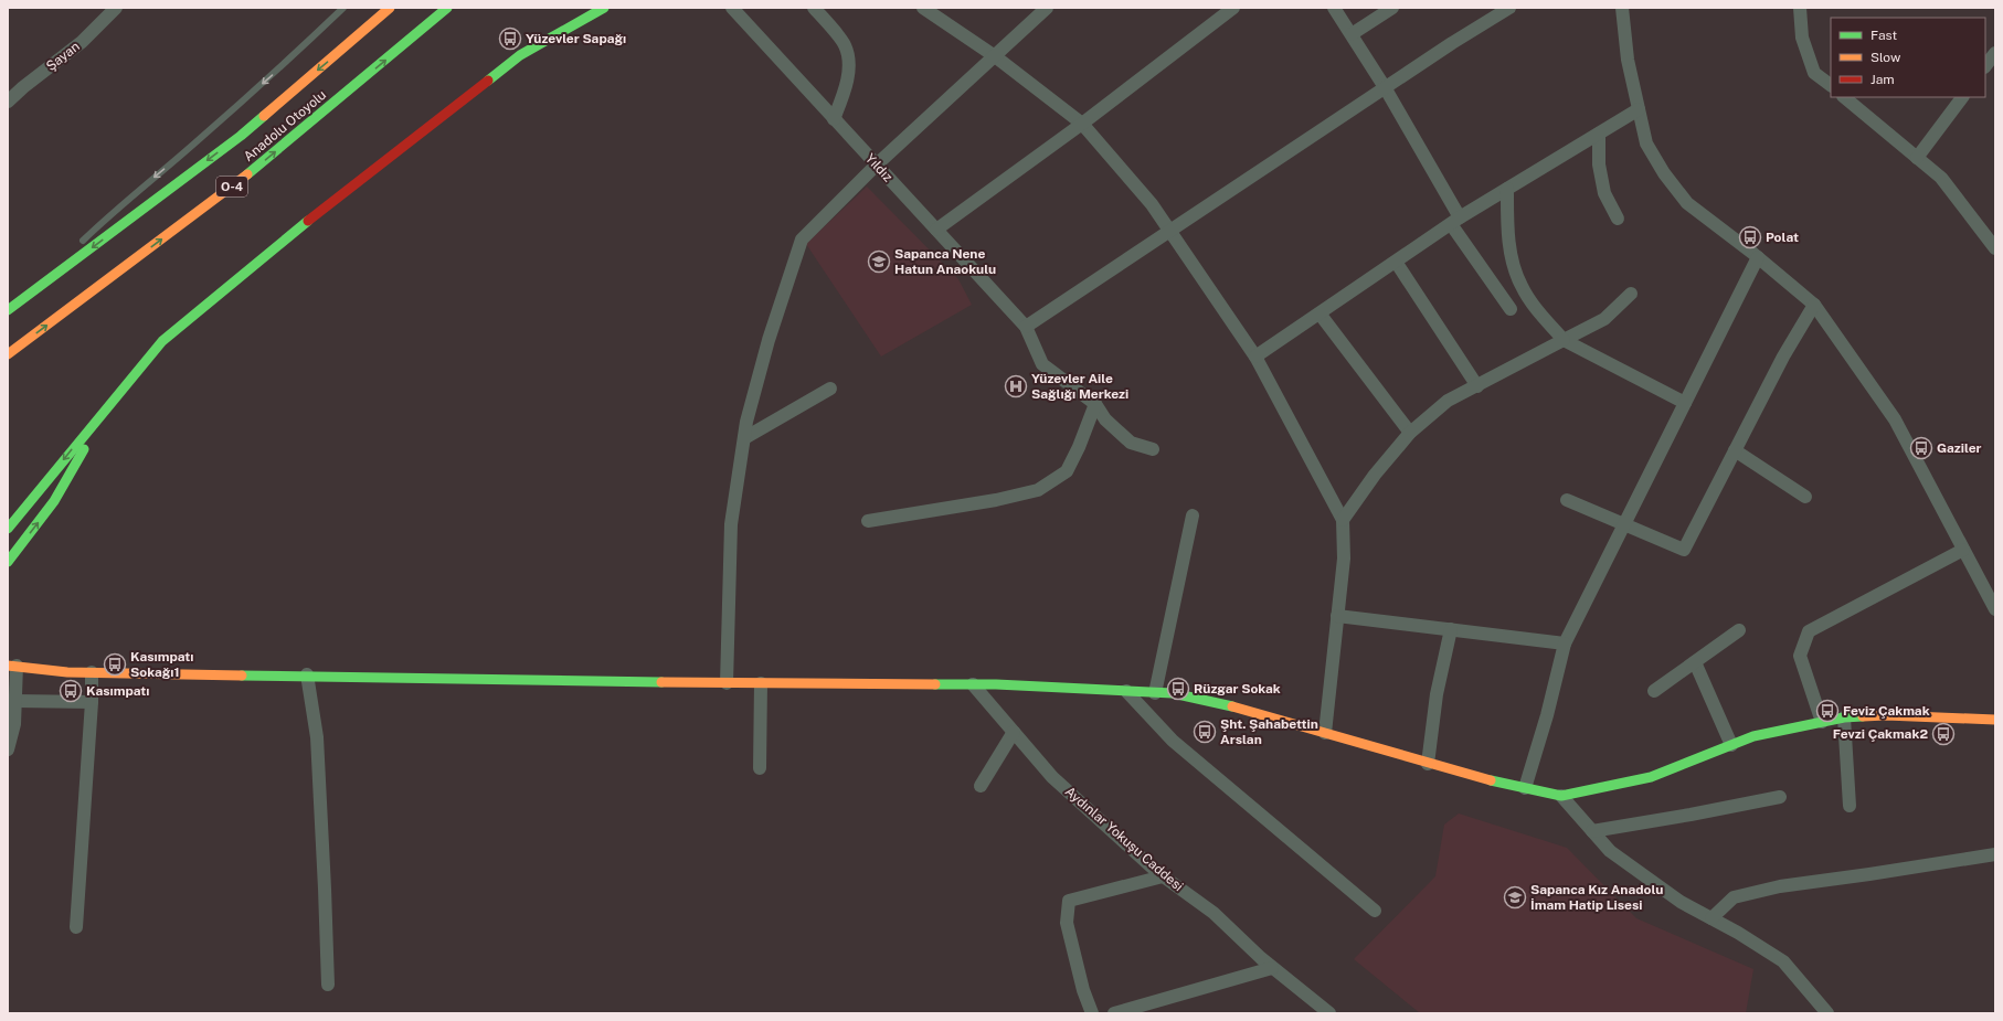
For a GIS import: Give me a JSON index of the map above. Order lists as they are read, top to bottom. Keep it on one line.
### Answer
{"streets":{"main road":["Anadolu Otoyolu","O-4"],"street":["Şayan","Yıldız","Aydınlar Yokuşu Caddesi"]},"places":{"bus stop":["Yüzevler Sapağı","Polat","Gaziler","Kasımpatı Sokağı1","Rüzgar Sokak","Kasımpatı","Feviz Çakmak","Şht. Şahabettin Arslan","Fevzi Çakmak2"],"school or university":["Sapanca Nene Hatun Anaokulu","Sapanca Kız Anadolu İmam Hatip Lisesi"],"hospital":["Yüzevler Aile Sağlığı Merkezi"]},"legend":["Fast","Slow","Jam"]}
